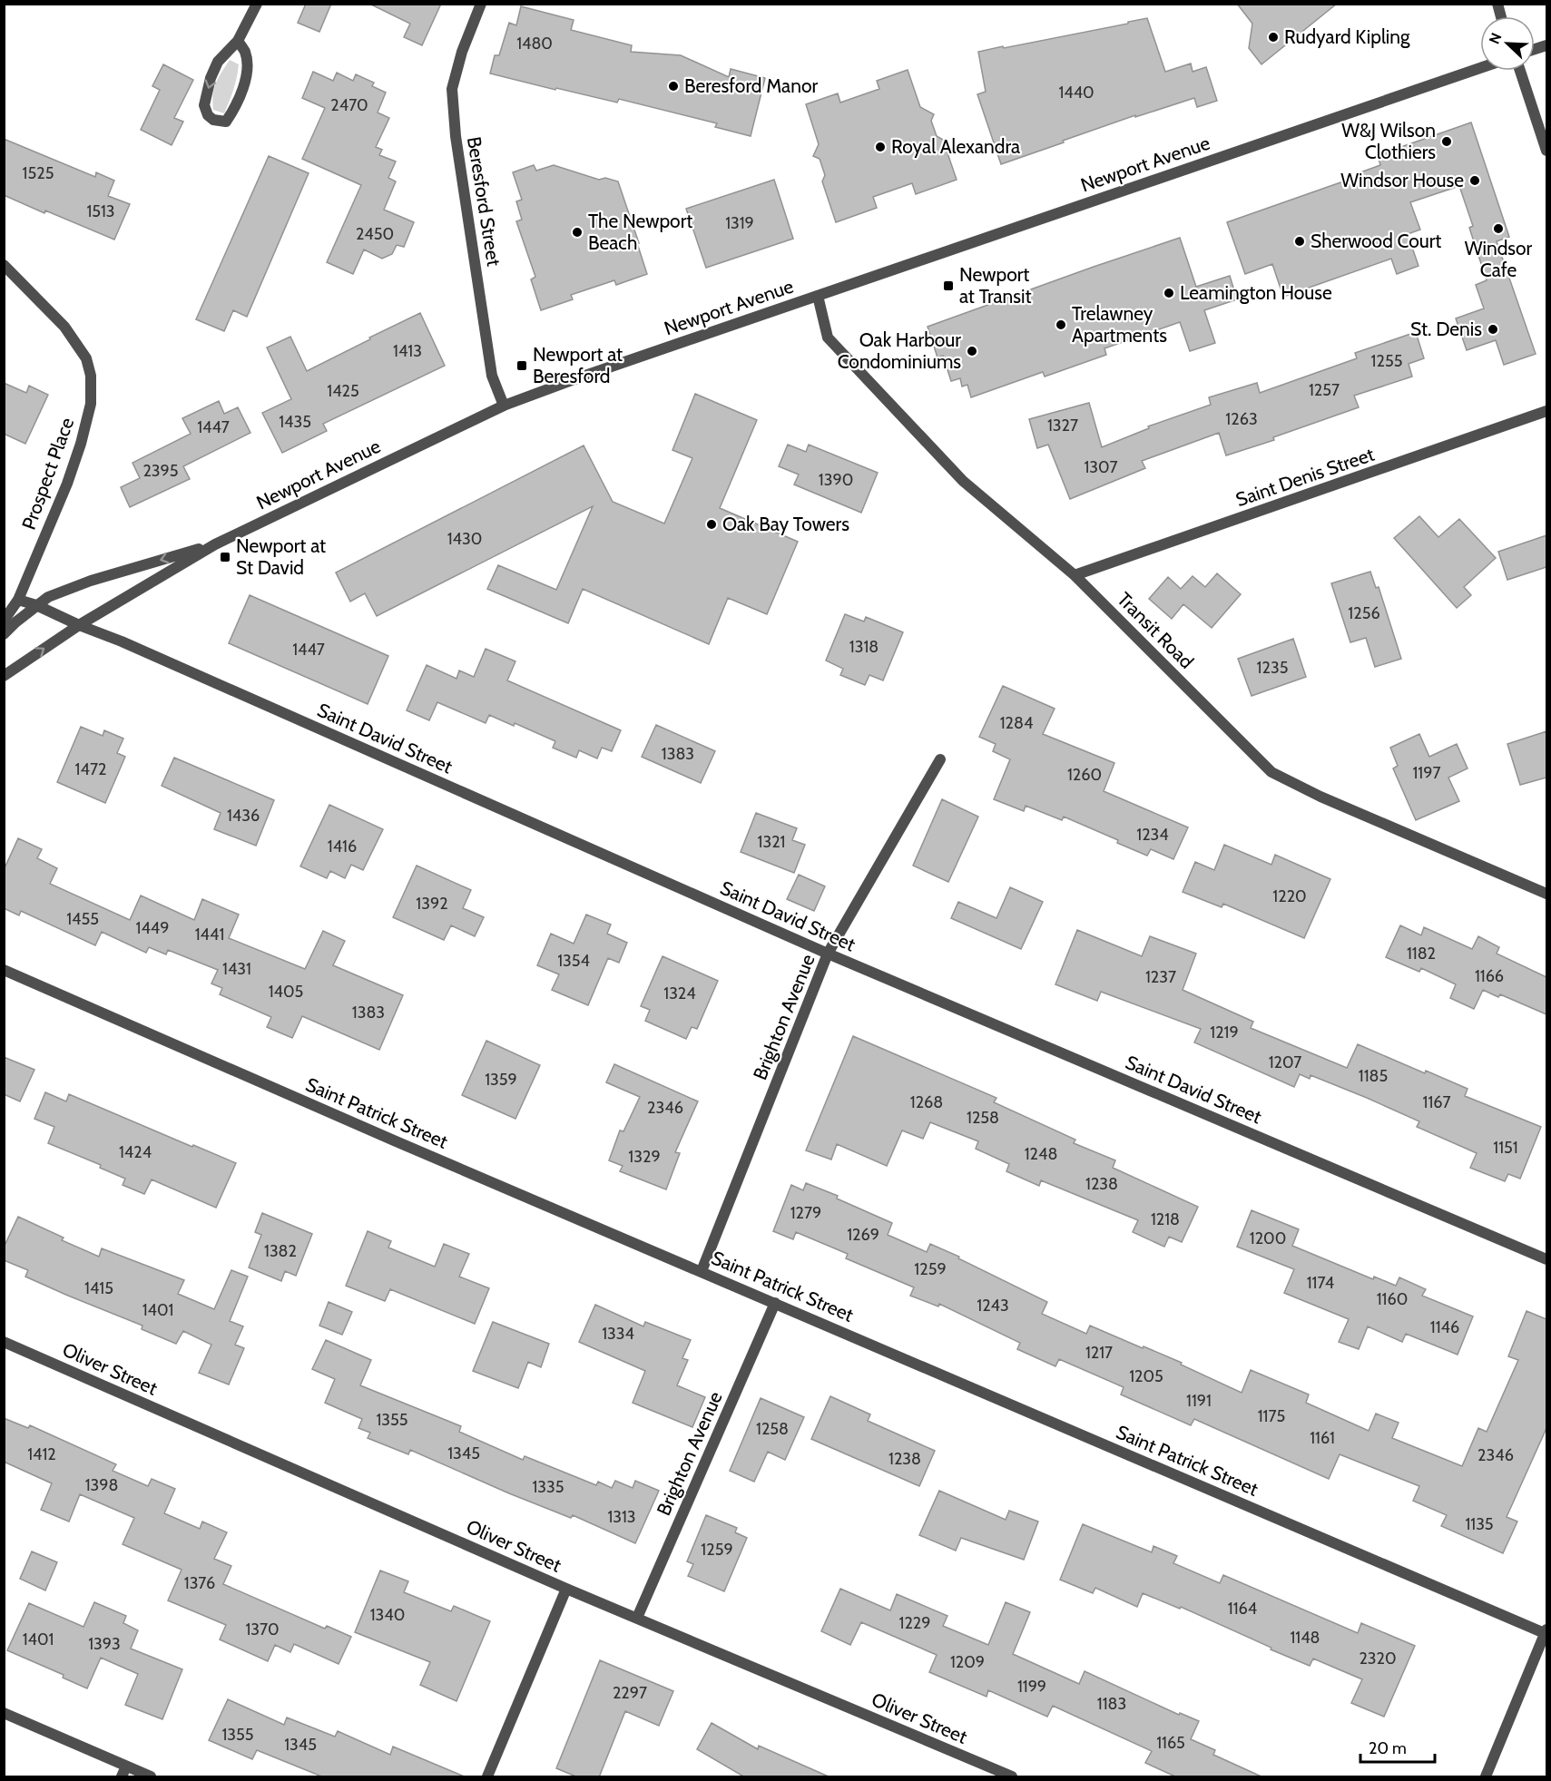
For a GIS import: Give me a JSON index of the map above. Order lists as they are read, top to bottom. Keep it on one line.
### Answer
{"streets":{"street":["Newport Avenue","Beresford Street","Prospect Place","Saint Denis Street","Transit Road","Saint David Street","Brighton Avenue","Saint Patrick Street","Oliver Street"]},"crossings":[["Newport Avenue","Beresford Street"],["Newport Avenue","Transit Road"],["Newport Avenue","Saint David Street"],["Prospect Place","Saint David Street"],["Saint Denis Street","Transit Road"],["Saint David Street","Brighton Avenue"],["Brighton Avenue","Saint Patrick Street"],["Brighton Avenue","Oliver Street"]],"places":{"other":["Rudyard Kipling","Beresford Manor","W&J Wilson Clothiers","Royal Alexandra","Windsor House","Windsor Cafe","The Newport Beach","Sherwood Court","Leamington House","Trelawney Apartments","St. Denis","Oak Harbour Condominiums","Oak Bay Towers"],"transit":["Newport at Transit","Newport at Beresford","Newport at St David"]},"house_numbers":["1480","1440","2470","1525","1513","1319","2450","1413","1255","1257","1425","1263","1435","1327","1447","1307","2395","1390","1430","1256","1318","1447","1235","1284","1383","1472","1197","1260","1436","1234","1321","1416","1220","1392","1455","1449","1441","1182","1354","1431","1166","1237","1405","1324","1383","1219","1207","1185","1359","1268","1167","2346","1258","1151","1424","1248","1329","1238","1279","1218","1269","1200","1382","1259","1174","1415","1160","1243","1401","1146","1334","1217","1205","1191","1175","1355","1258","1161","1345","1412","2346","1238","1398","1335","1313","1135","1259","1376","1164","1340","1229","1370","1148","1401","1393","2320","1209","1199","2297","1183","1355","1165","1345"],"scale_bar":"20 m","north":"top left"}
